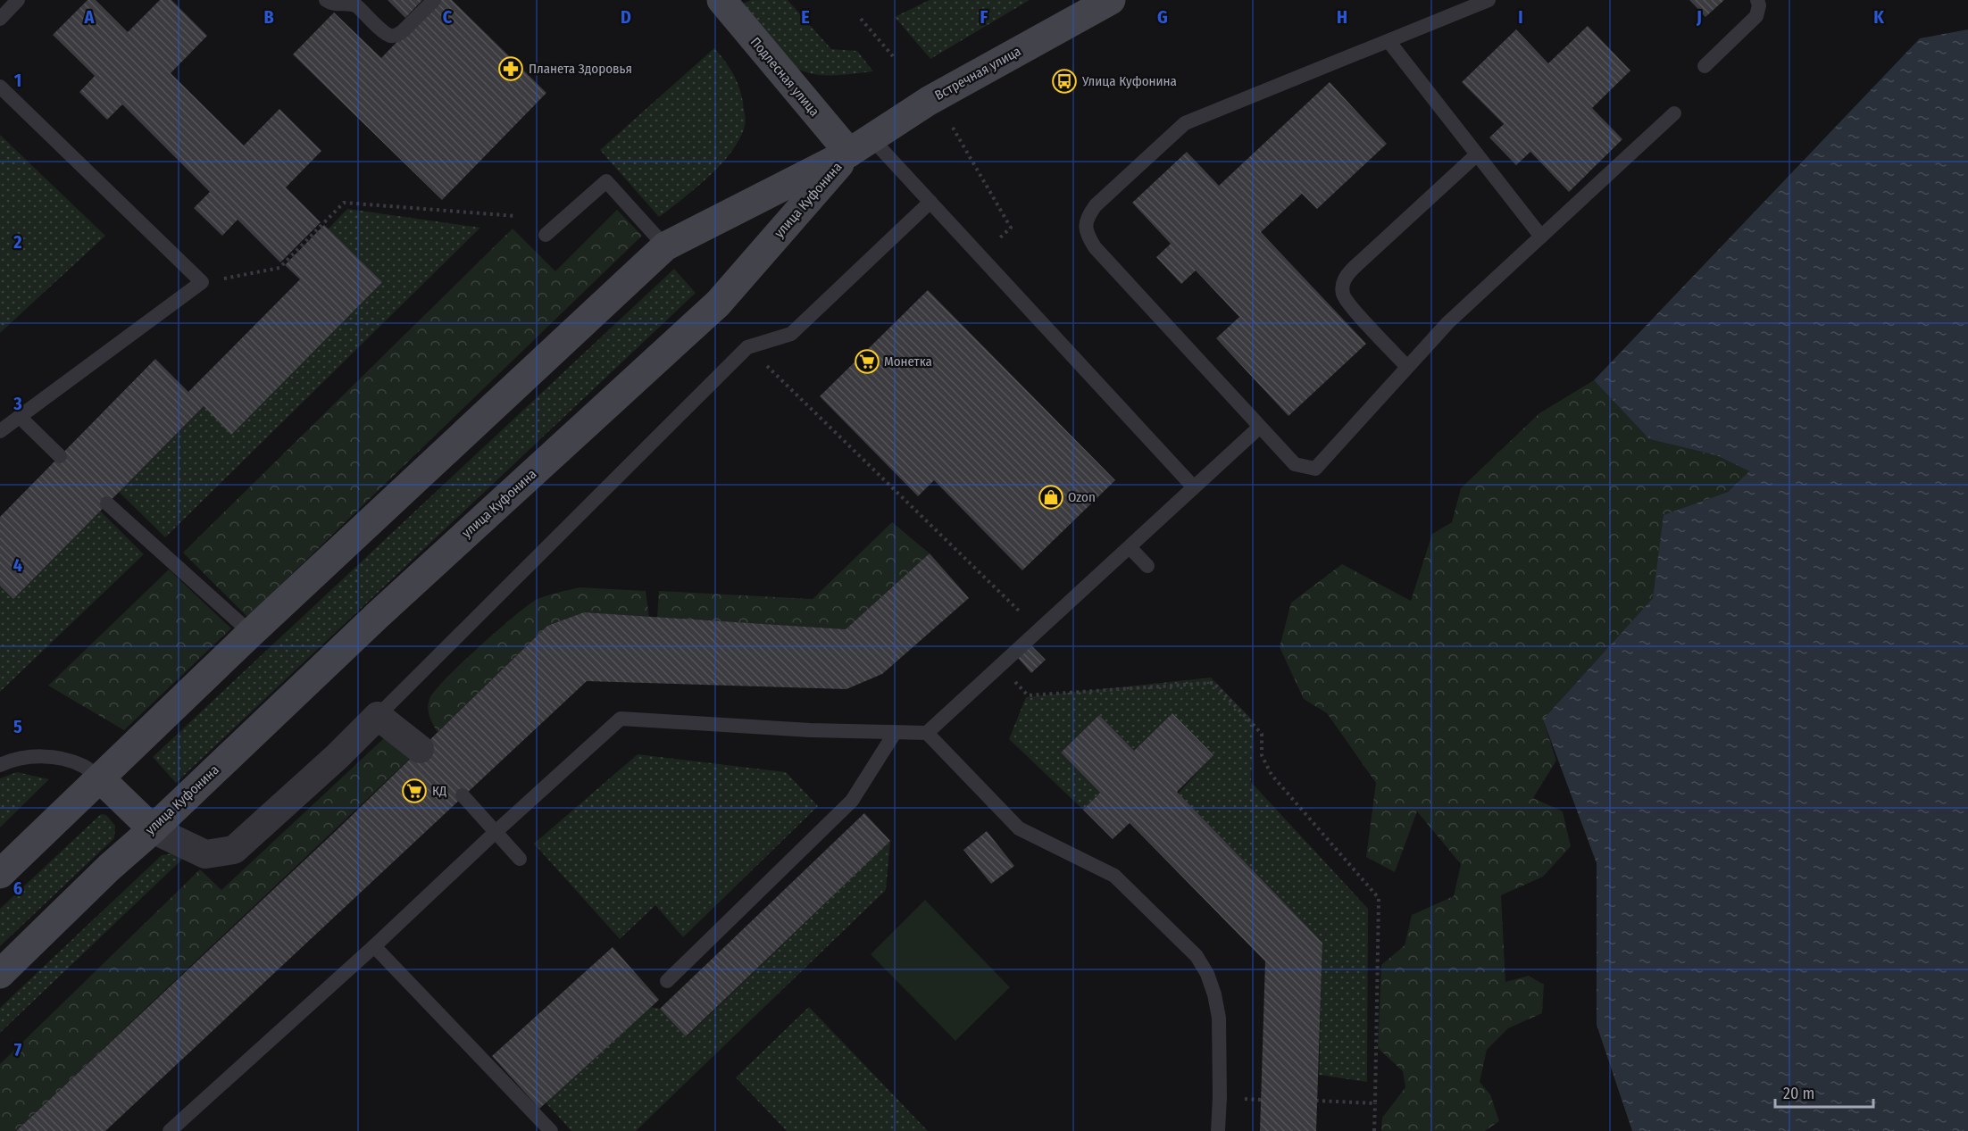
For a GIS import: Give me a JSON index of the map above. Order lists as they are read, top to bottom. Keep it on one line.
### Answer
{"streets":{"main road":["Встречная улица","Подлесная улица","улица Куфонина"]},"crossings":[["Встречная улица","Подлесная улица"],["Встречная улица","улица Куфонина"],["Подлесная улица","улица Куфонина"]],"places":{"pharmacy":["Планета Здоровья"],"bus stop":["Улица Куфонина"],"supermarket":["Монетка","КД"],"shop":["Ozon"]},"scale_bar":"20 m","grid":{"columns":["A","B","C","D","E","F","G","H","I","J","K"],"rows":["1","2","3","4","5","6","7"]}}
